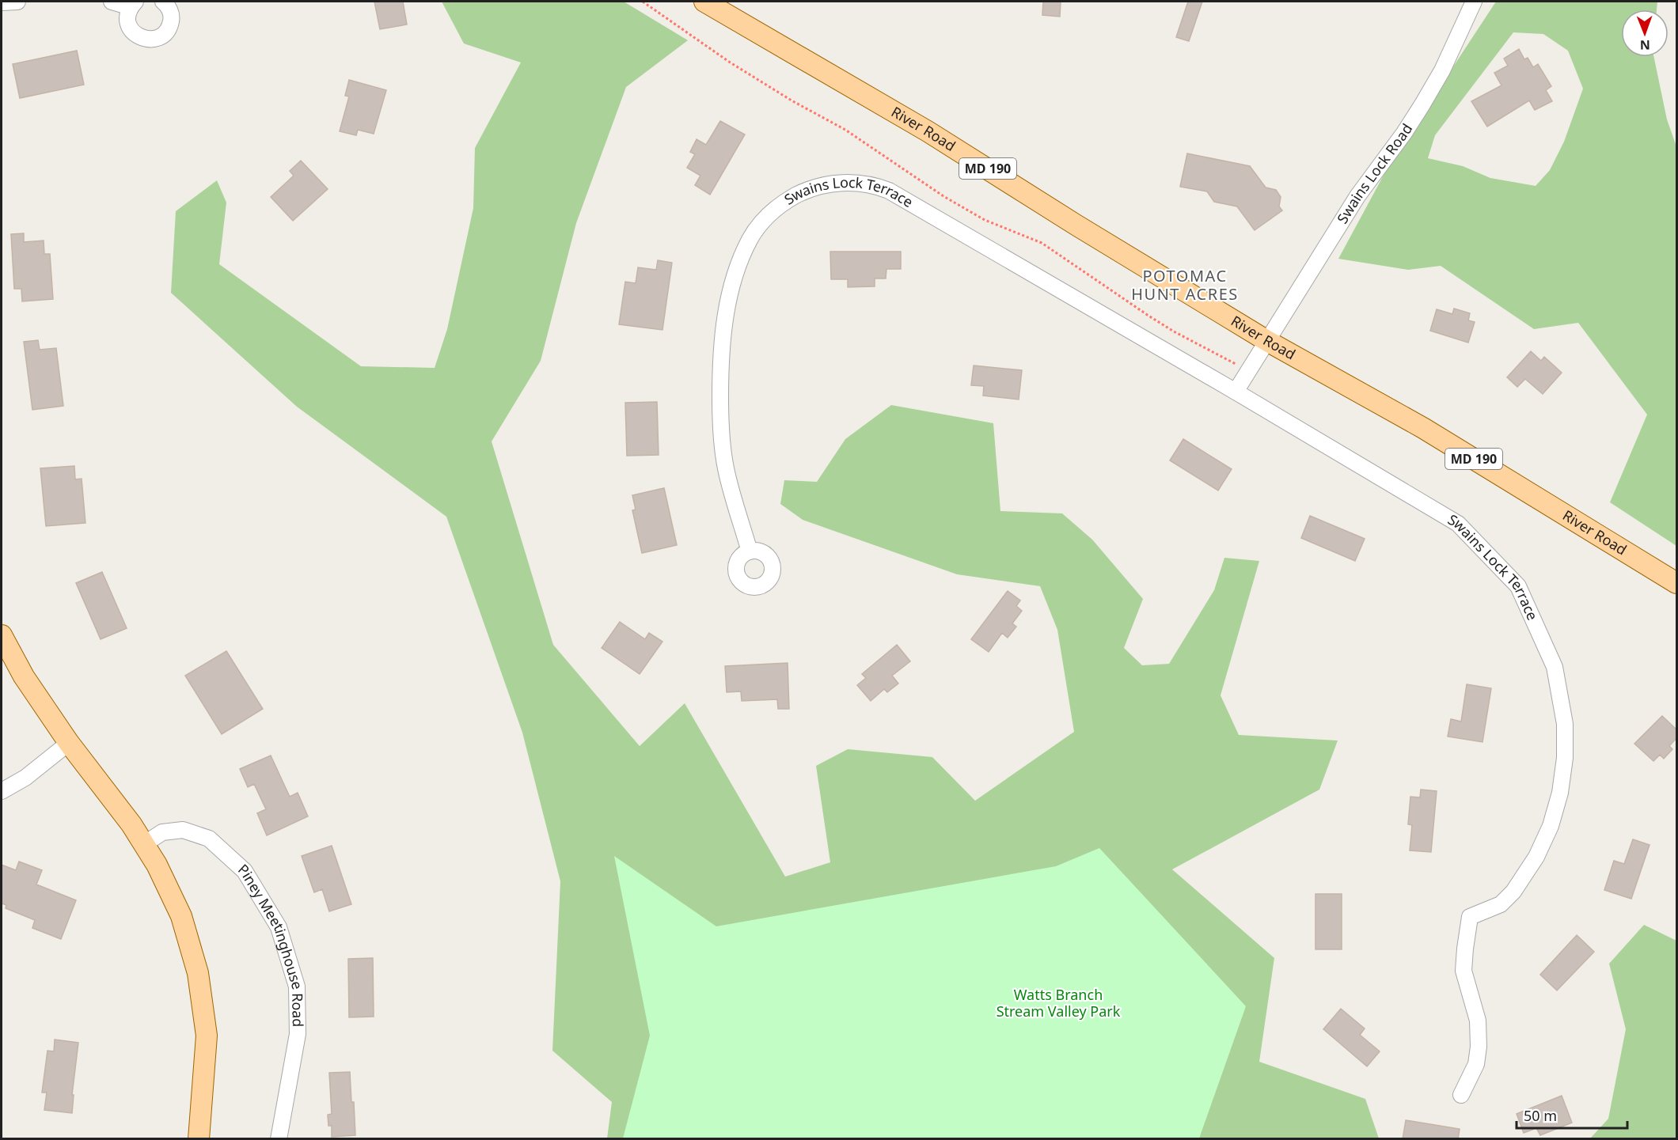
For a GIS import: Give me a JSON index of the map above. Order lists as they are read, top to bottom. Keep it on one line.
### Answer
{"streets":{"main road":["River Road","MD 190"],"street":["Swains Lock Road","Swains Lock Terrace","Piney Meetinghouse Road"]},"crossings":[["River Road","Swains Lock Road"]],"districts":["POTOMAC HUNT ACRES"],"parks":["Watts Branch Stream Valley Park"],"scale_bar":"50 m","north":"bottom"}
